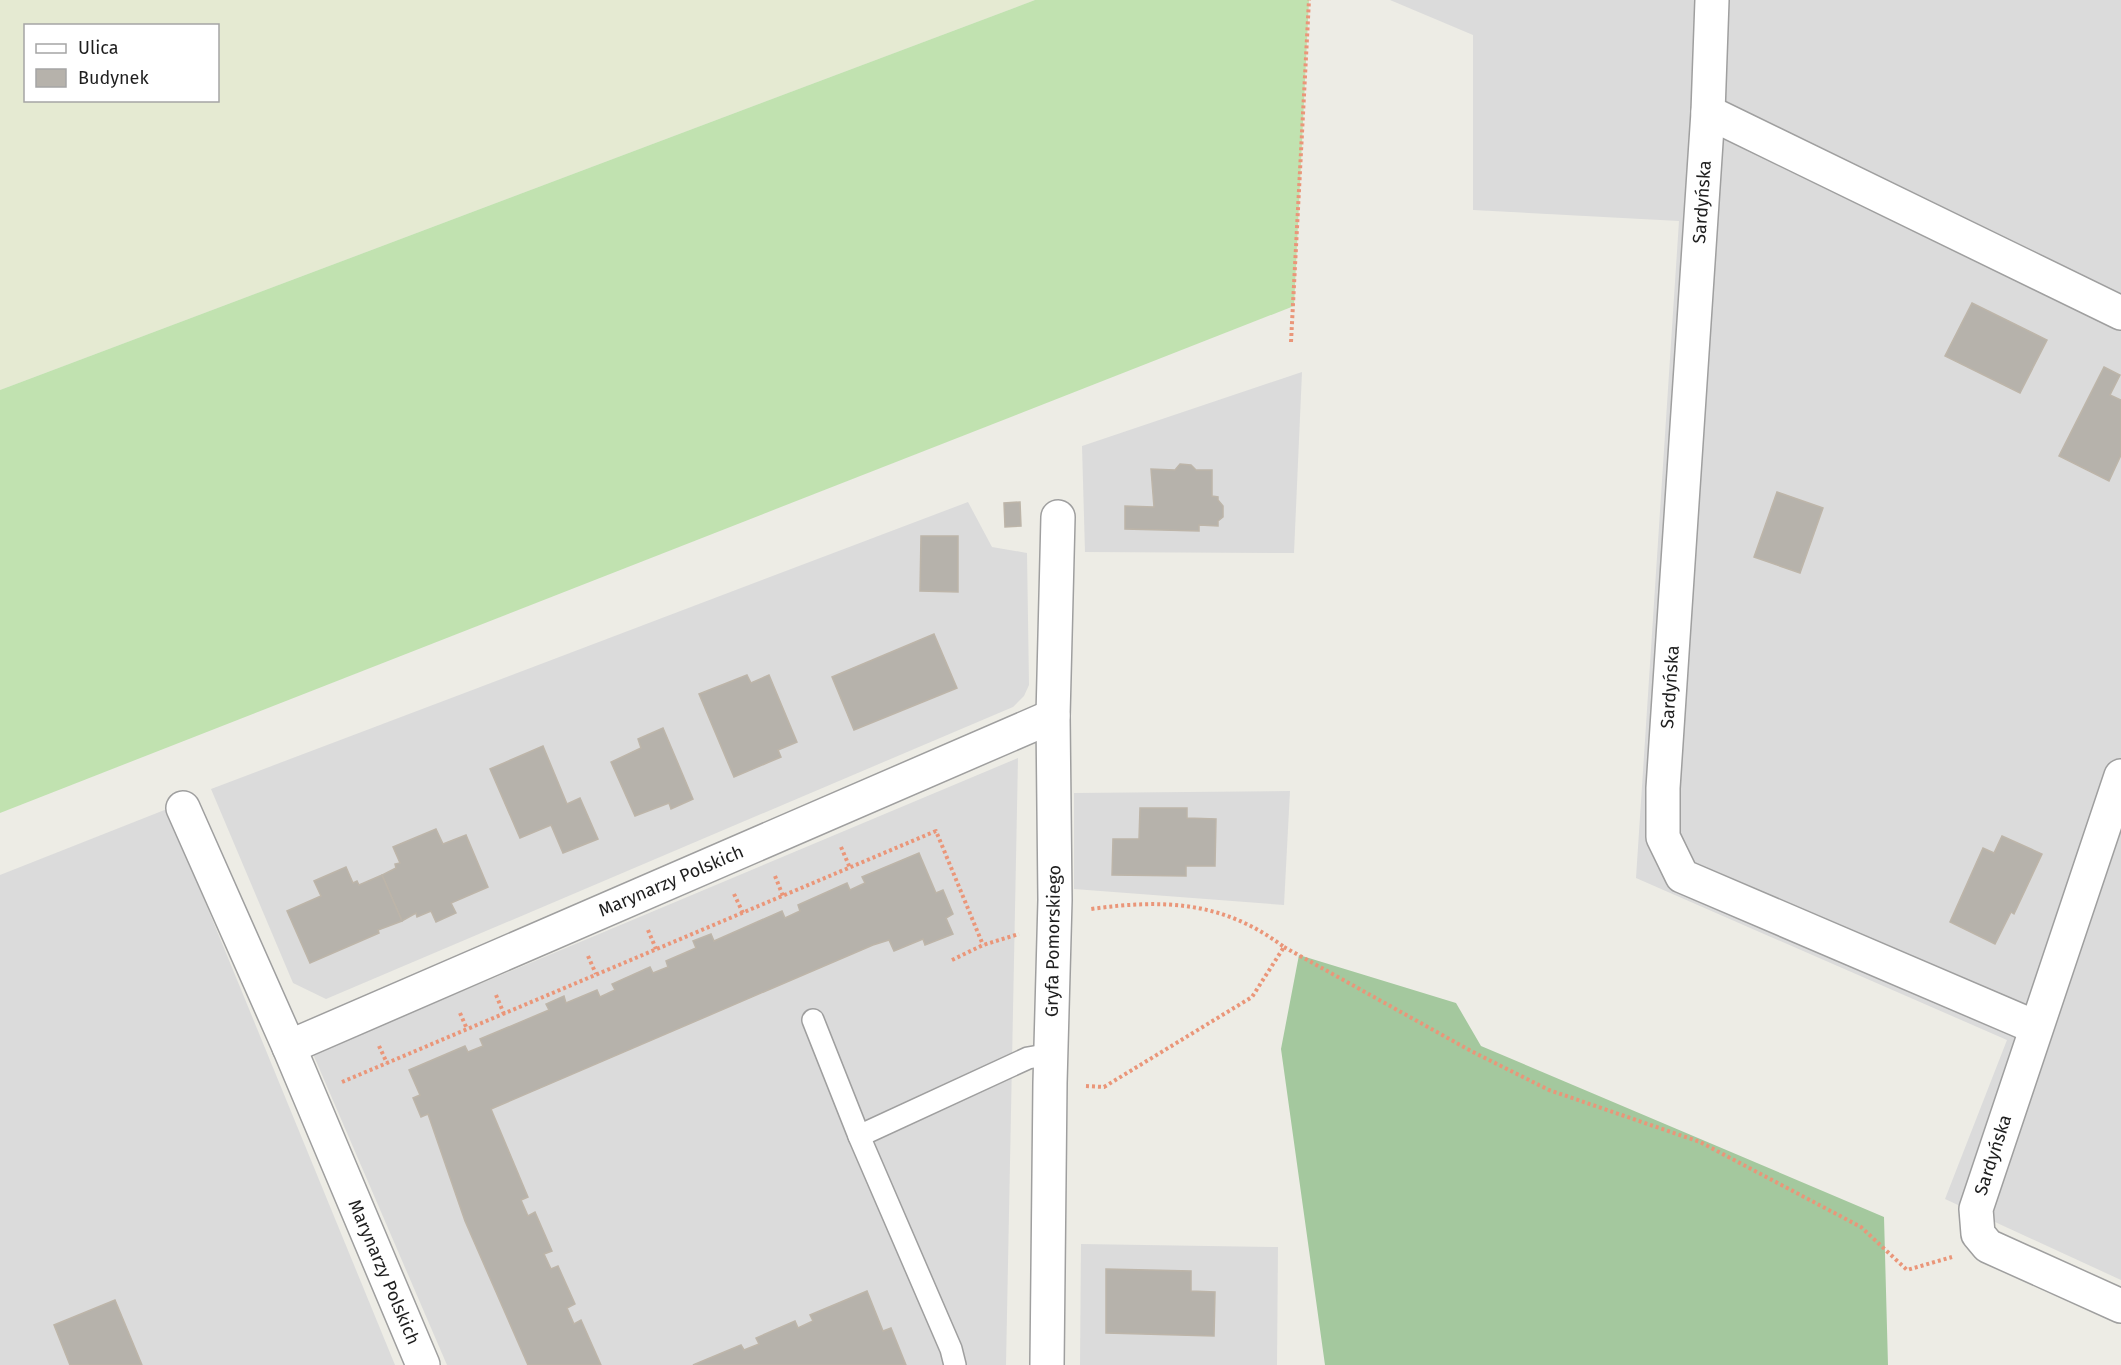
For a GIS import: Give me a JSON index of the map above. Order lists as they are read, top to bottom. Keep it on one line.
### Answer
{"streets":{"street":["Sardyńska","Marynarzy Polskich","Gryfa Pomorskiego"]},"crossings":[["Marynarzy Polskich","Gryfa Pomorskiego"]],"legend":["Ulica","Budynek"]}
